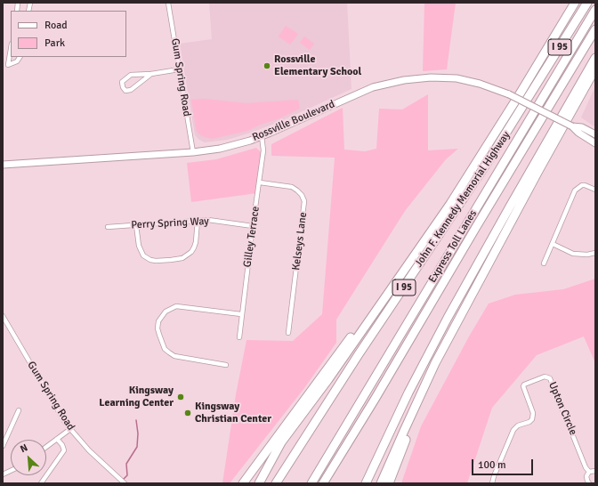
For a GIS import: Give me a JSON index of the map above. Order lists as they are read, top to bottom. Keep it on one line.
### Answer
{"streets":{"highway":["I 95","John F. Kennedy Memorial Highway","Express Toll Lanes"],"main road":["Rossville Boulevard"],"street":["Gum Spring Road","Perry Spring Way","Gilley Terrace","Kelseys Lane","Upton Circle"]},"crossings":[["Gum Spring Road","Rossville Boulevard"],["Rossville Boulevard","Gilley Terrace"],["Perry Spring Way","Gilley Terrace"],["Gilley Terrace","Kelseys Lane"]],"places":["Rossville Elementary School","Kingsway Learning Center","Kingsway Christian Center"],"legend":["Road","Park"],"scale_bar":"100 m","north":"top left"}
